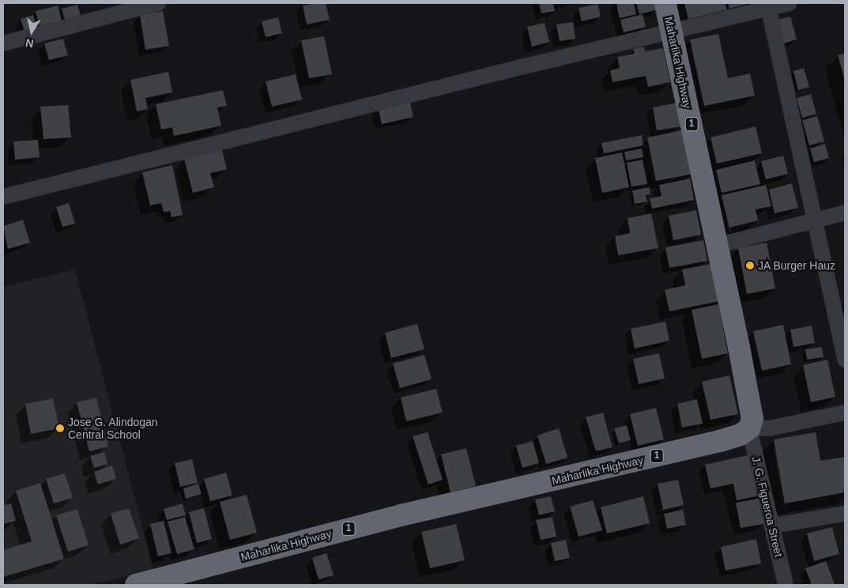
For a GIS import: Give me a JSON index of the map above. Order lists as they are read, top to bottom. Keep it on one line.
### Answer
{"streets":{"highway":["Maharlika Highway","1"],"street":["J. G. Figueroa Street"]},"crossings":[["Maharlika Highway","J. G. Figueroa Street"]],"places":["JA Burger Hauz","Jose G. Alindogan Central School"],"north":"bottom"}
